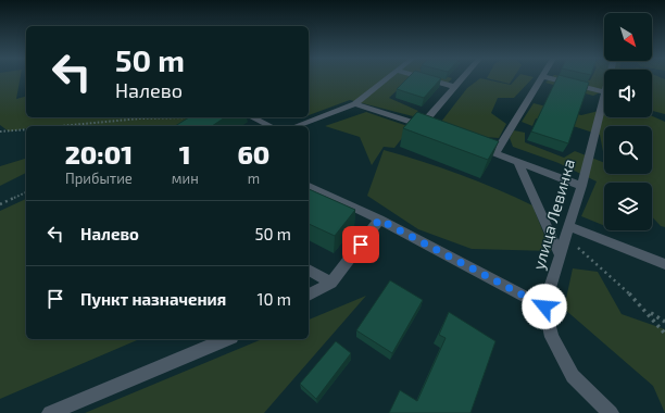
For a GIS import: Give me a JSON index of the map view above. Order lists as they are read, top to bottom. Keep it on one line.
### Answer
{"streets":{"street":["улица Левинка"]},"north":"bottom right","page":{"turn":["50 m","Налево"],"eta":["20:01","Прибытие","1","мин","60","m"],"list":[{"name":"Налево","value":"50 m"},{"name":"Пункт назначения","value":"10 m"}]}}
